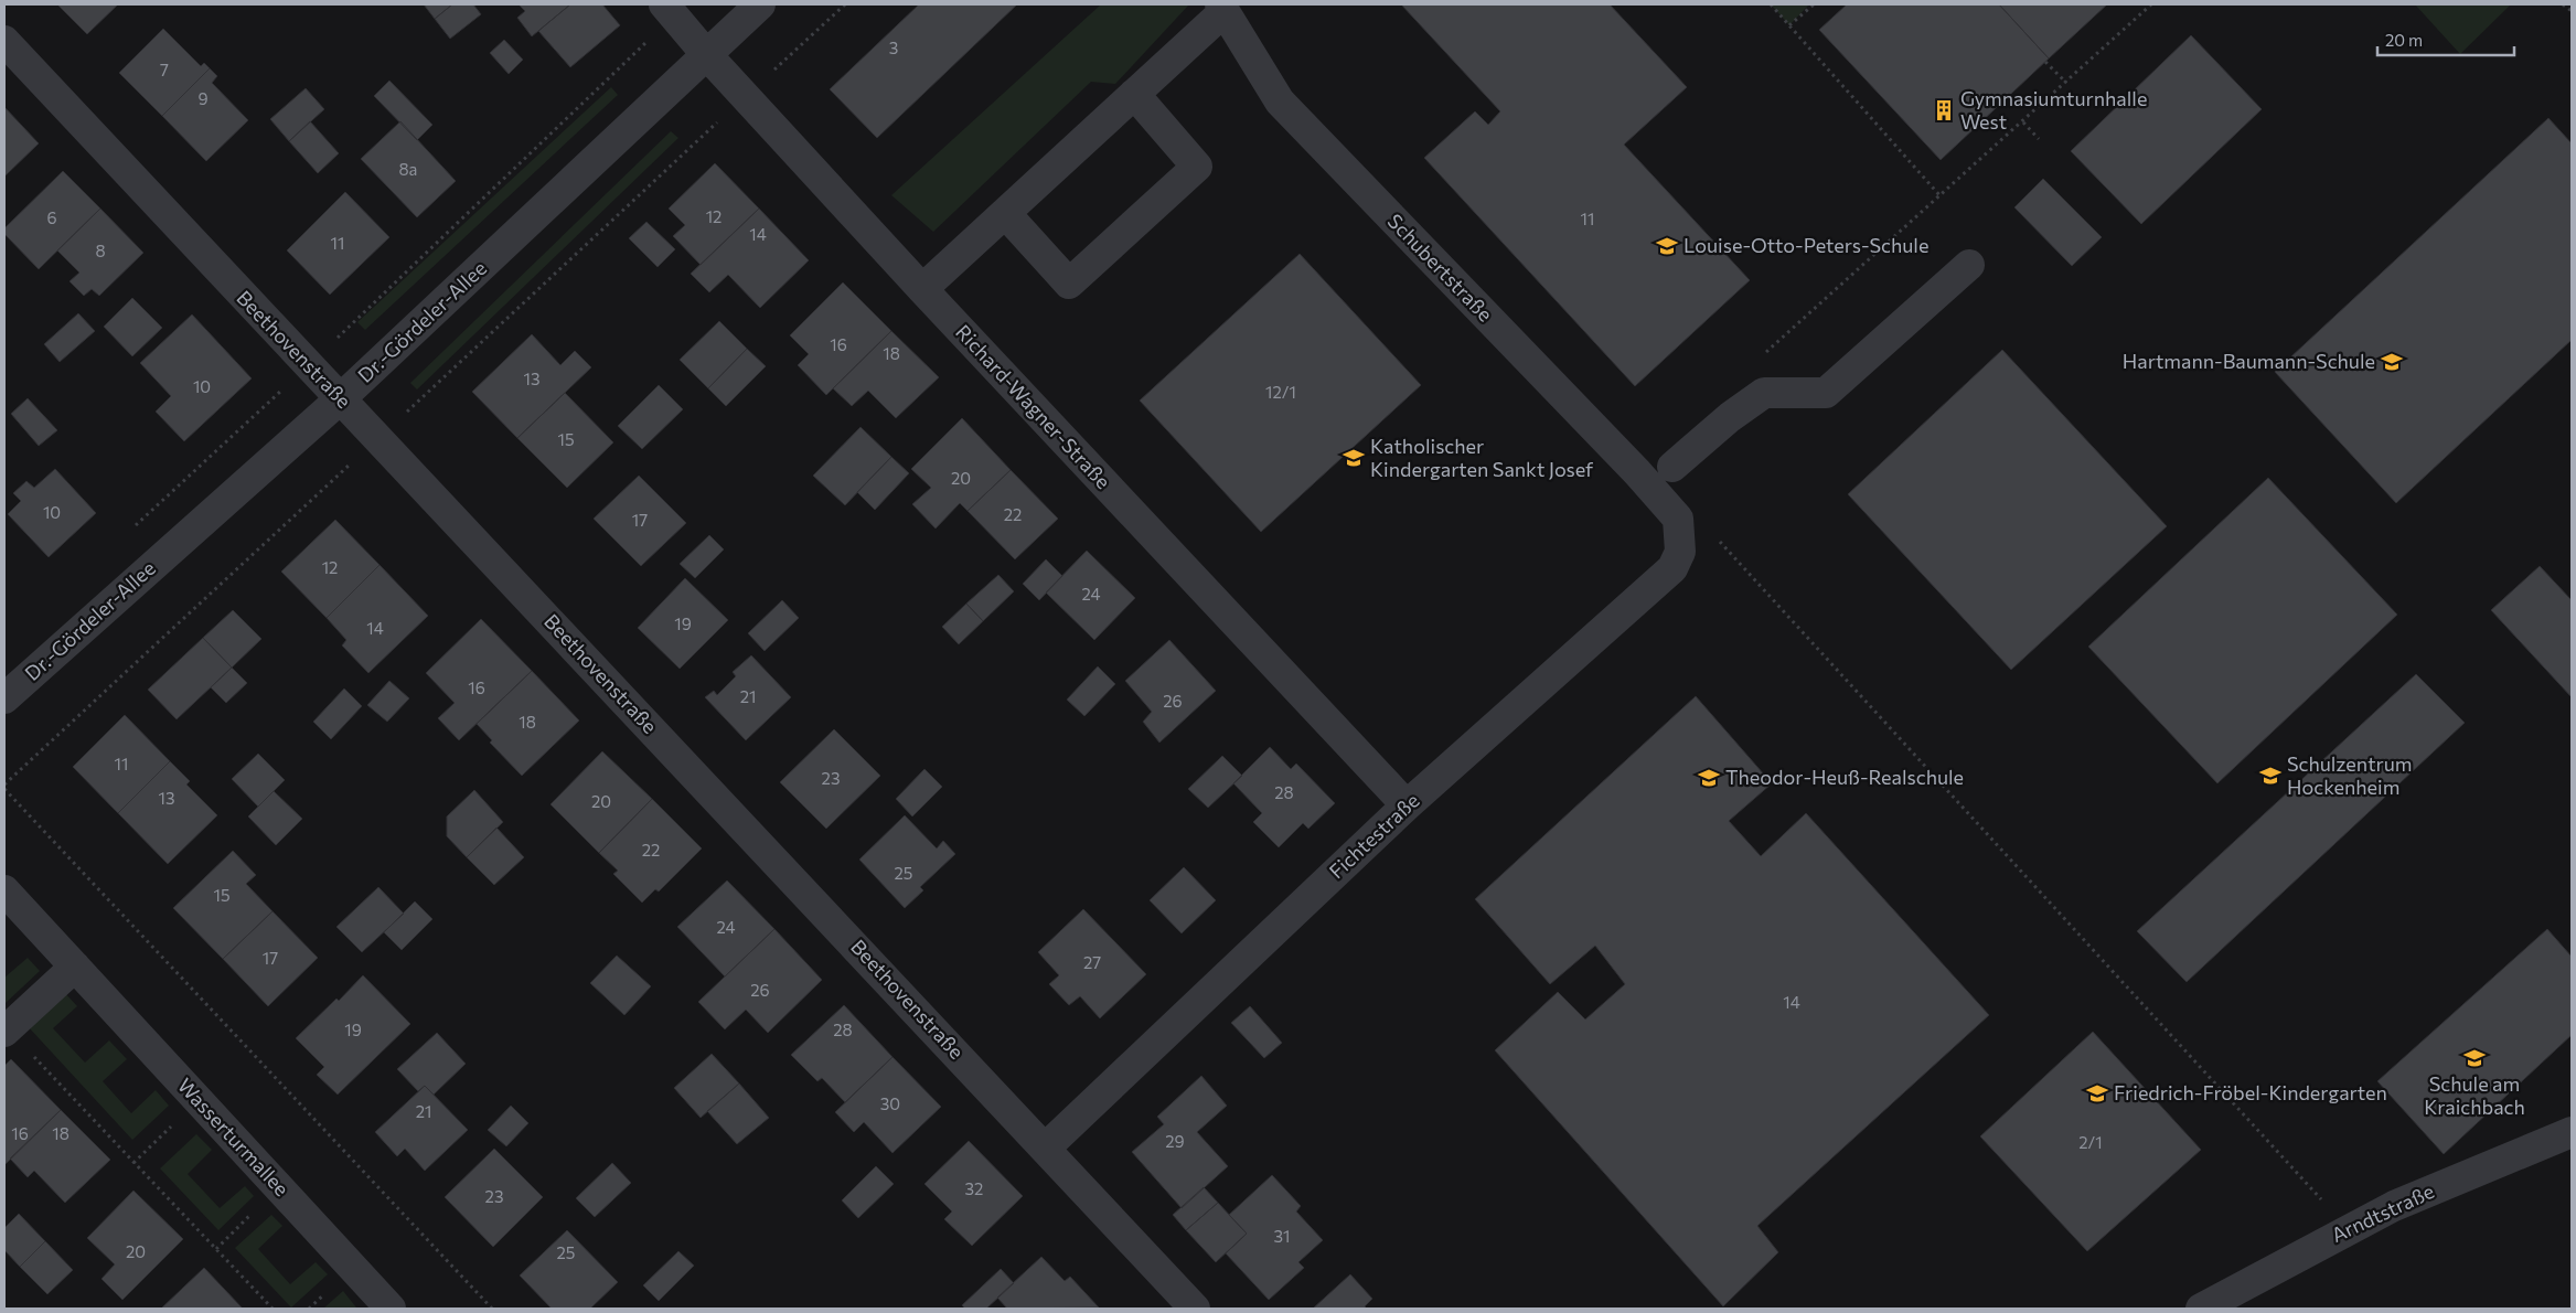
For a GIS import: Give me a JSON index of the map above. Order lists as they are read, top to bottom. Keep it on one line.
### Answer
{"streets":{"street":["Schubertstraße","Dr.-Gördeler-Allee","Beethovenstraße","Richard-Wagner-Straße","Fichtestraße","Wasserturmallee","Arndtstraße"]},"crossings":[["Schubertstraße","Fichtestraße"],["Dr.-Gördeler-Allee","Beethovenstraße"],["Dr.-Gördeler-Allee","Richard-Wagner-Straße"],["Beethovenstraße","Fichtestraße"],["Richard-Wagner-Straße","Fichtestraße"]],"places":{"building":["Gymnasiumturnhalle West"],"school or university":["Louise-Otto-Peters-Schule","Hartmann-Baumann-Schule","Katholischer Kindergarten Sankt Josef","Schulzentrum Hockenheim","Theodor-Heuß-Realschule","Schule am Kraichbach","Friedrich-Fröbel-Kindergarten"]},"house_numbers":["3","7","9","8a","12","6","11","14","11","8","16","18","13","10","12/1","15","20","10","22","17","12","24","19","14","16","21","26","18","11","23","28","13","20","22","25","15","24","17","27","26","14","19","28","30","21","16","18","29","2/1","32","23","31","20","25"],"scale_bar":"20 m"}
